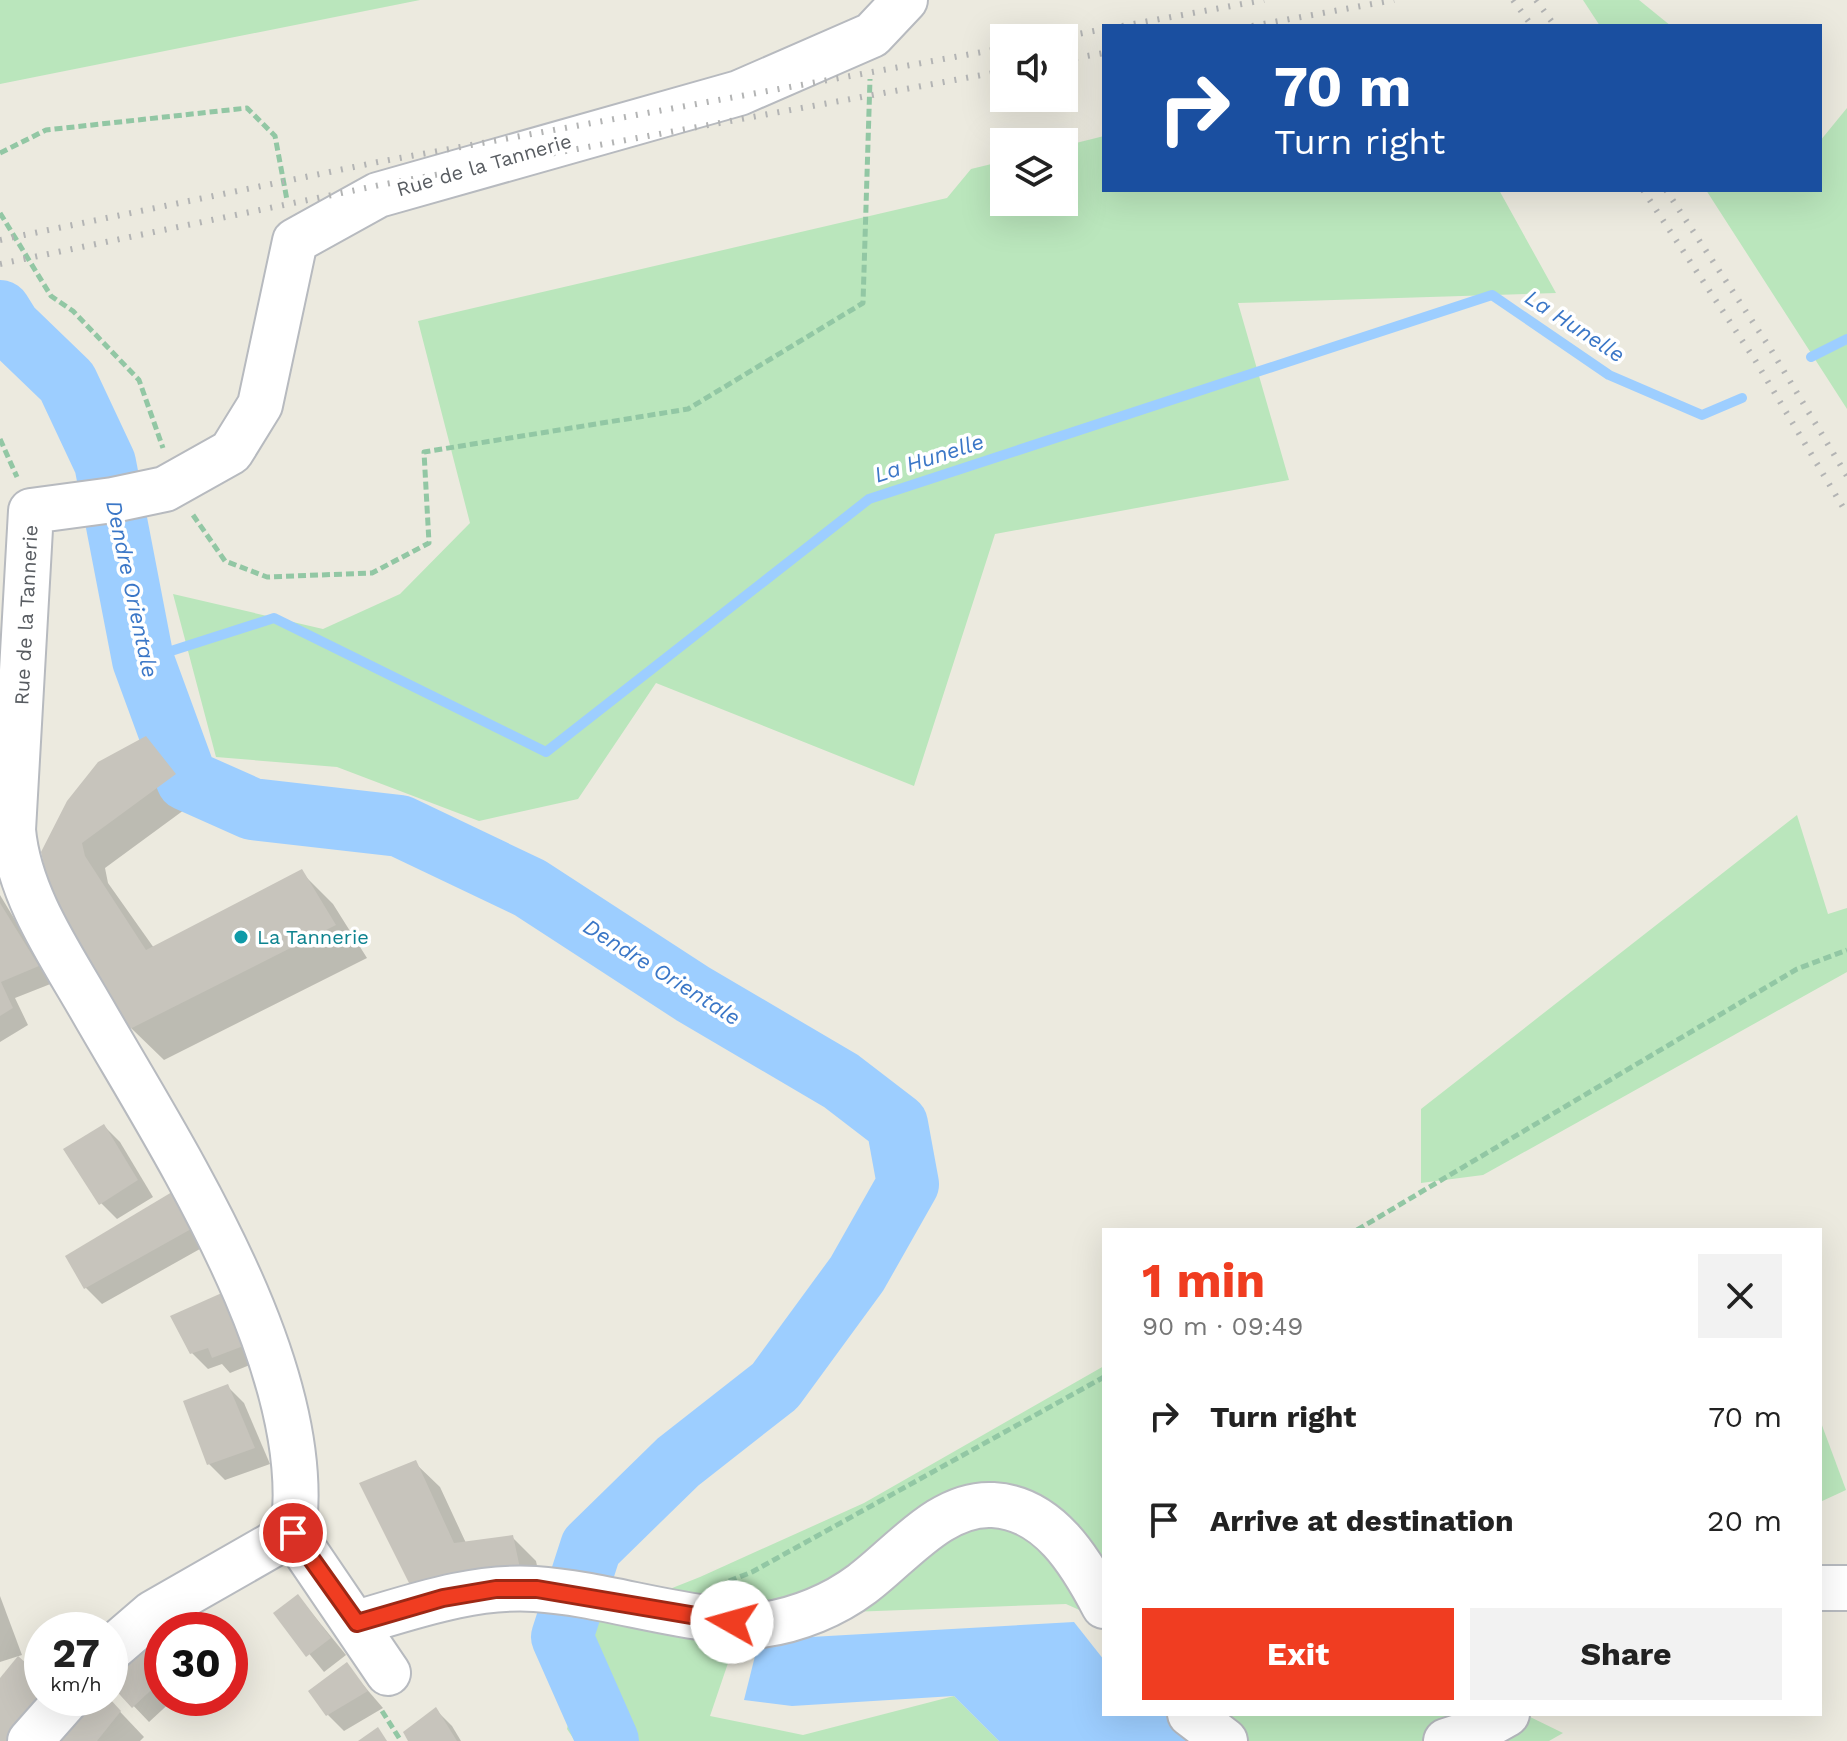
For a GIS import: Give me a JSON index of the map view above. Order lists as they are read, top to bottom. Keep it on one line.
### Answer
{"streets":{"street":["Rue de la Tannerie"]},"water":["La Hunelle","Dendre Orientale"],"places":["La Tannerie"],"page":{"turn":["70 m","Turn right"],"heading":["1 min","90 m · 09:49"],"list":[{"name":"Turn right","value":"70 m"},{"name":"Arrive at destination","value":"20 m"}],"buttons":["Exit","Share"],"speed":"27 km/h","limit":"30"}}
